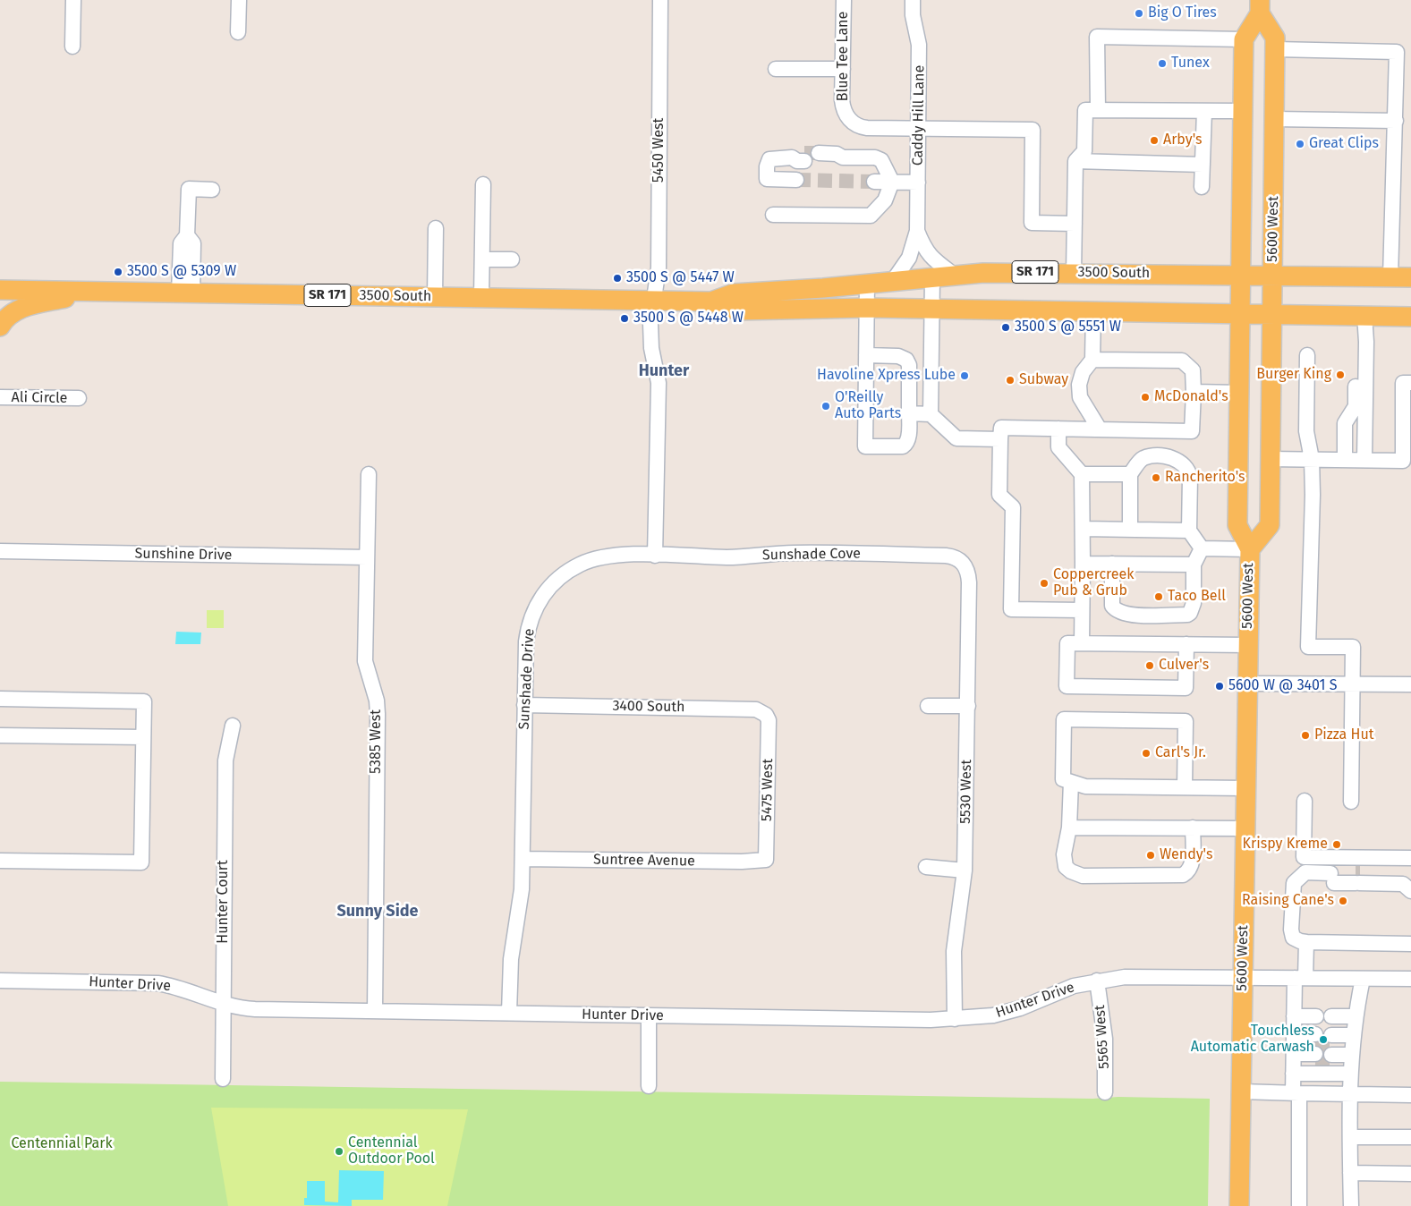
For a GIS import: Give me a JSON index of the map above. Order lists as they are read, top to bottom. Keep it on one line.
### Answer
{"streets":{"main road":["5600 West","SR 171","3500 South"],"street":["Blue Tee Lane","Caddy Hill Lane","5450 West","Ali Circle","Sunshine Drive","Sunshade Cove","Sunshade Drive","3400 South","5385 West","5475 West","5530 West","Suntree Avenue","Hunter Court","Hunter Drive","5565 West"]},"crossings":[["Blue Tee Lane","Caddy Hill Lane"],["Caddy Hill Lane","3500 South"],["5450 West","3500 South"],["5600 West","3500 South"],["5600 West","Hunter Drive"],["Sunshine Drive","5385 West"],["Sunshade Cove","Sunshade Drive"],["Sunshade Cove","5530 West"],["Sunshade Drive","3400 South"],["Sunshade Drive","Suntree Avenue"],["Sunshade Drive","Hunter Drive"],["3400 South","5475 West"],["5385 West","Hunter Drive"],["5475 West","Suntree Avenue"],["5530 West","Hunter Drive"],["Hunter Court","Hunter Drive"],["Hunter Drive","5565 West"]],"districts":["Hunter","Sunny Side"],"parks":["Centennial Park"],"places":["Big O Tires","Tunex","Arby's","Great Clips","3500 S @ 5309 W","3500 S @ 5447 W","3500 S @ 5448 W","3500 S @ 5551 W","Burger King","Havoline Xpress Lube","Subway","McDonald's","O'Reilly Auto Parts","Rancherito's","Coppercreek Pub & Grub","Taco Bell","Culver's","5600 W @ 3401 S","Pizza Hut","Carl's Jr.","Krispy Kreme","Wendy's","Raising Cane's","Touchless Automatic Carwash","Centennial Outdoor Pool"]}
